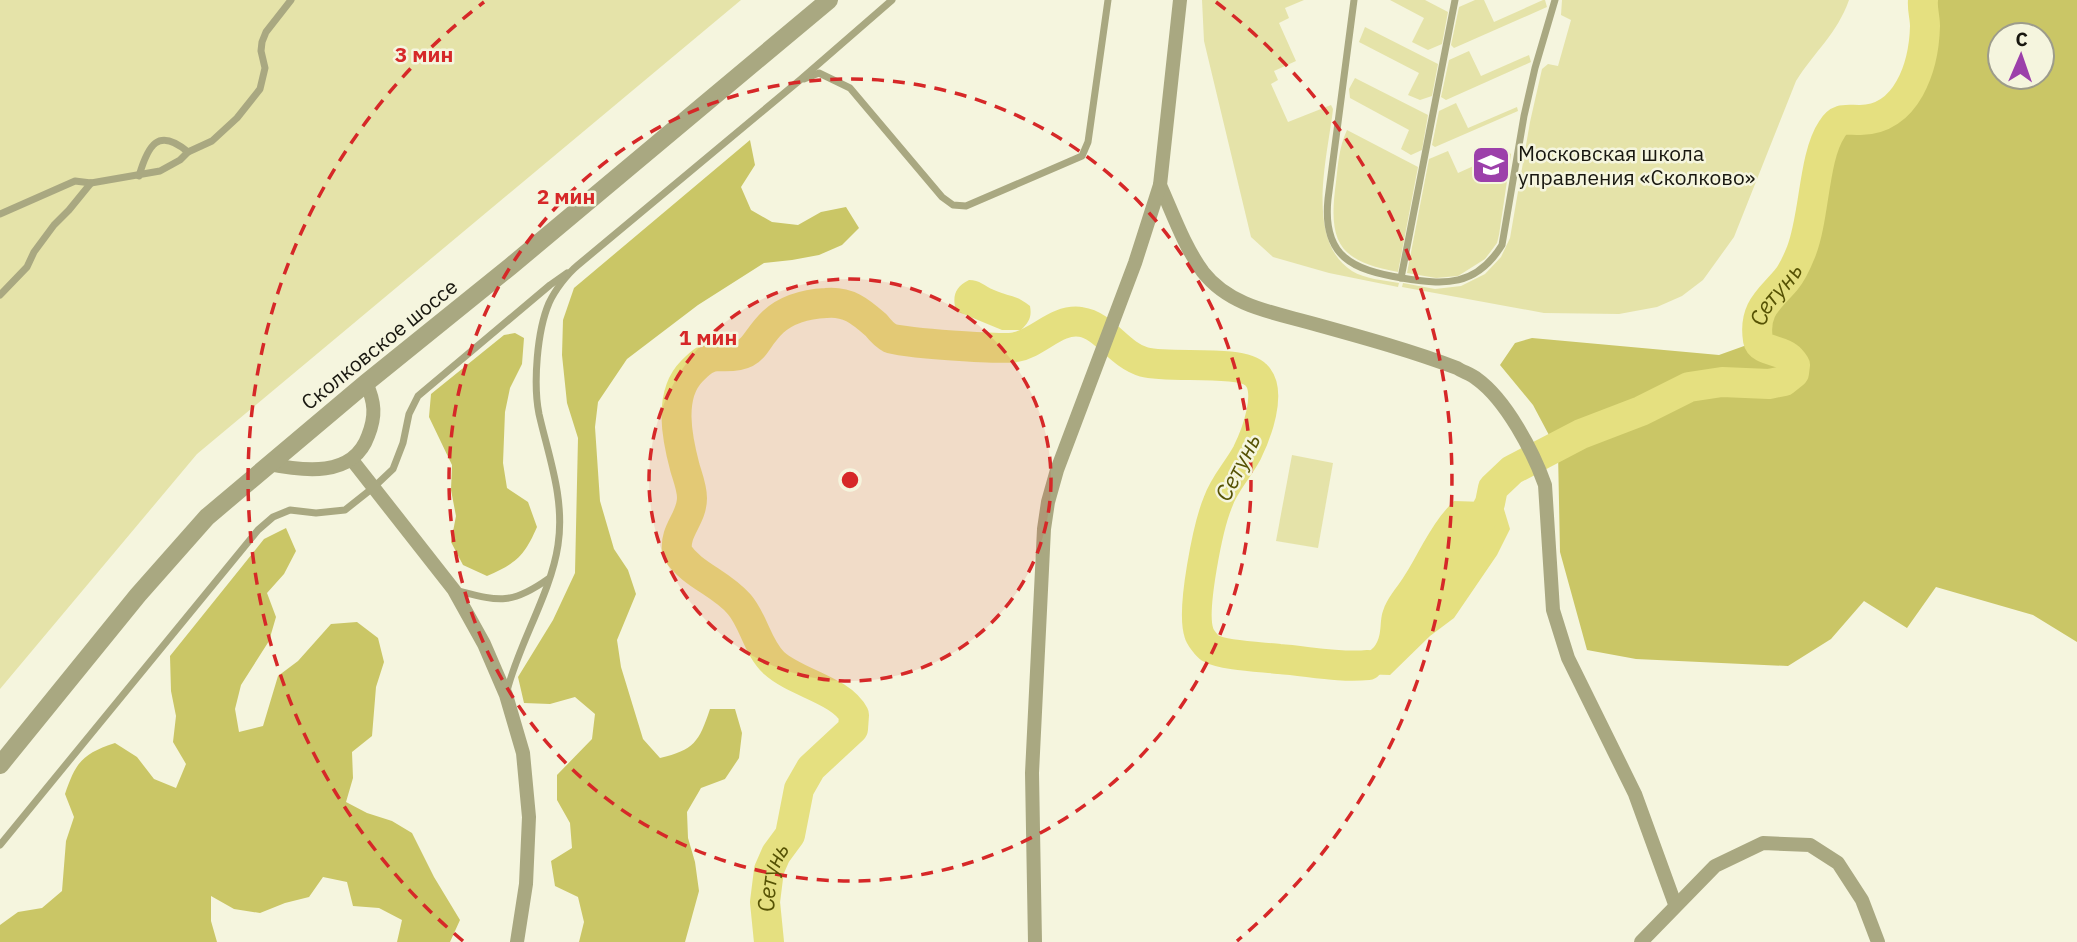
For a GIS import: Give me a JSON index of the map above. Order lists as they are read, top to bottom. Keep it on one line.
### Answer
{"streets":{"street":["Сколковское шоссе"]},"water":["Сетунь"],"places":{"school or university":["Московская школа управления «Сколково»"]},"north":"top","rings":["3 мин","2 мин","1 мин"]}
